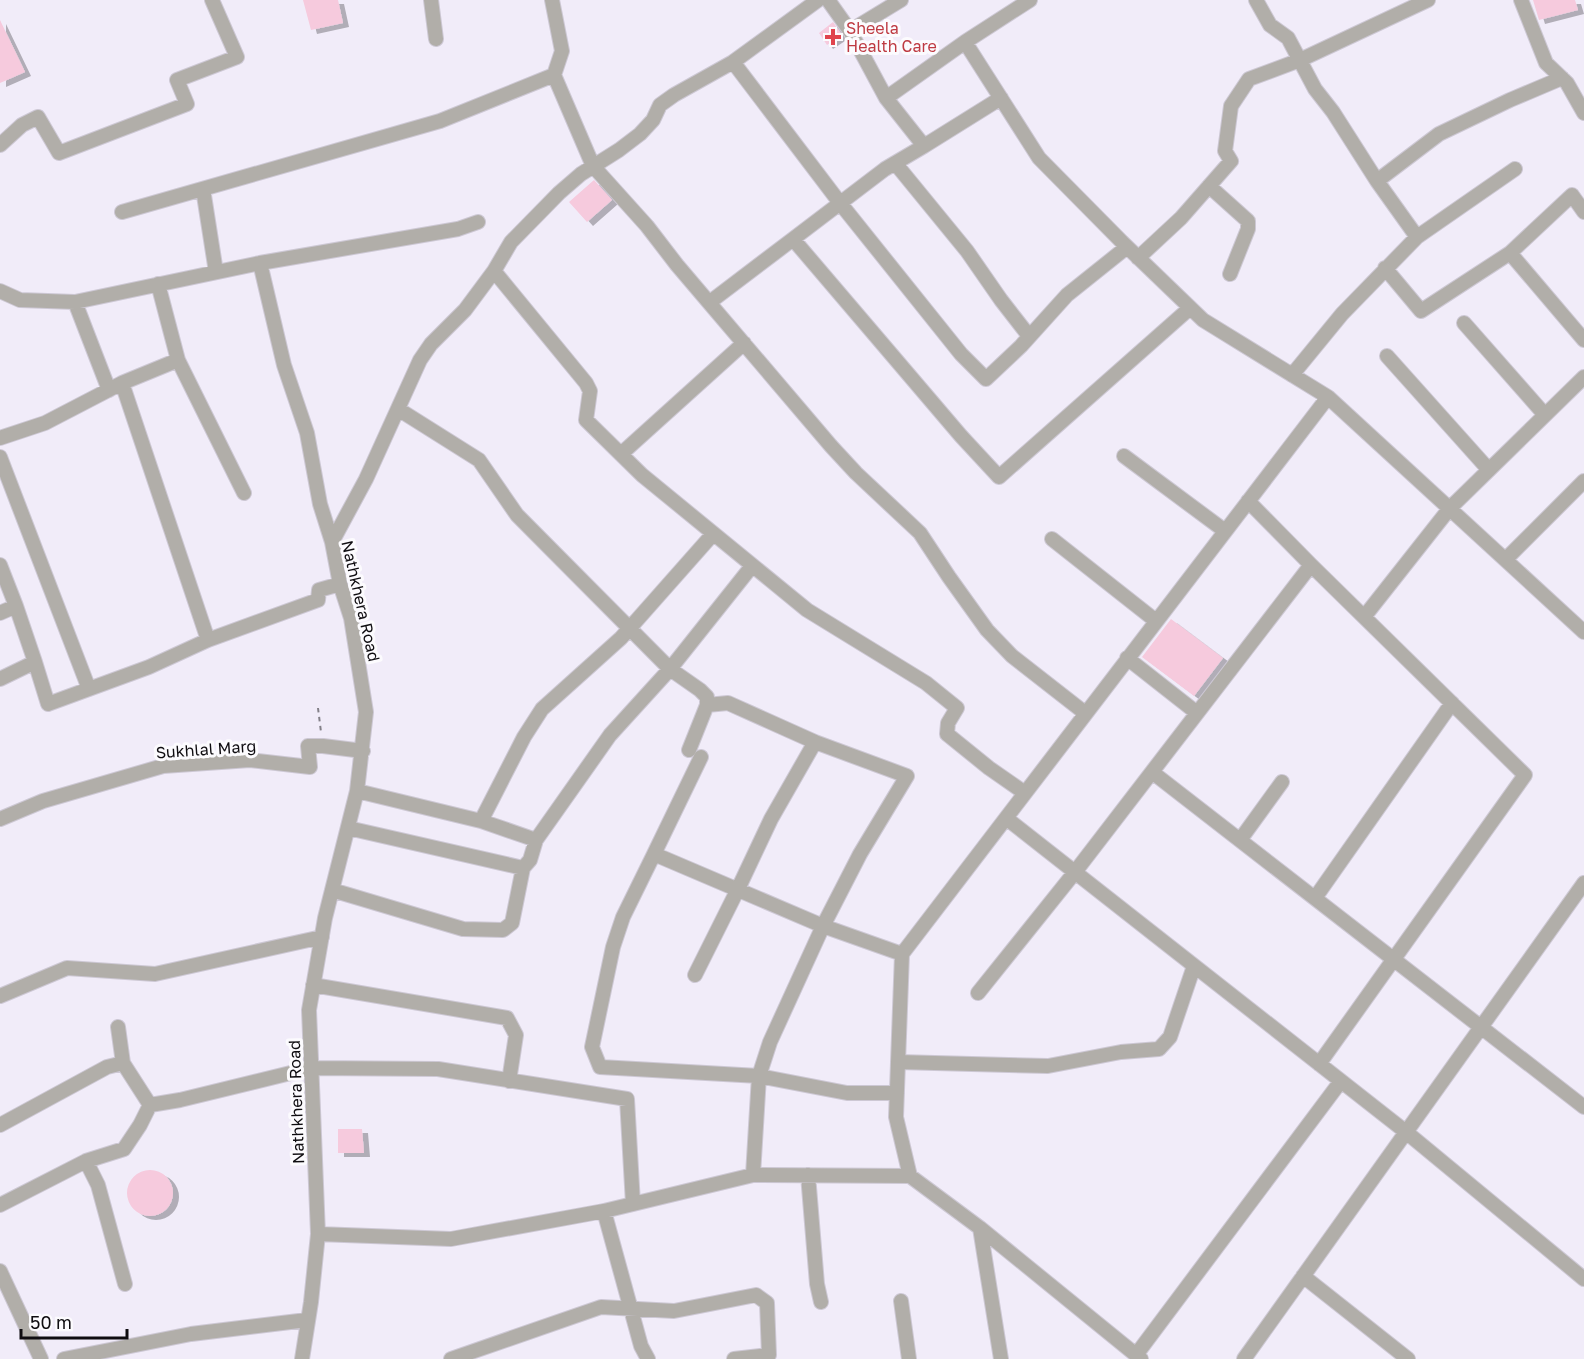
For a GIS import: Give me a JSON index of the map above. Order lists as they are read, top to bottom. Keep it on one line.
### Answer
{"streets":{"street":["Nathkhera Road","Sukhlal Marg"]},"places":{"health":["Sheela Health Care"]},"scale_bar":"50 m"}
